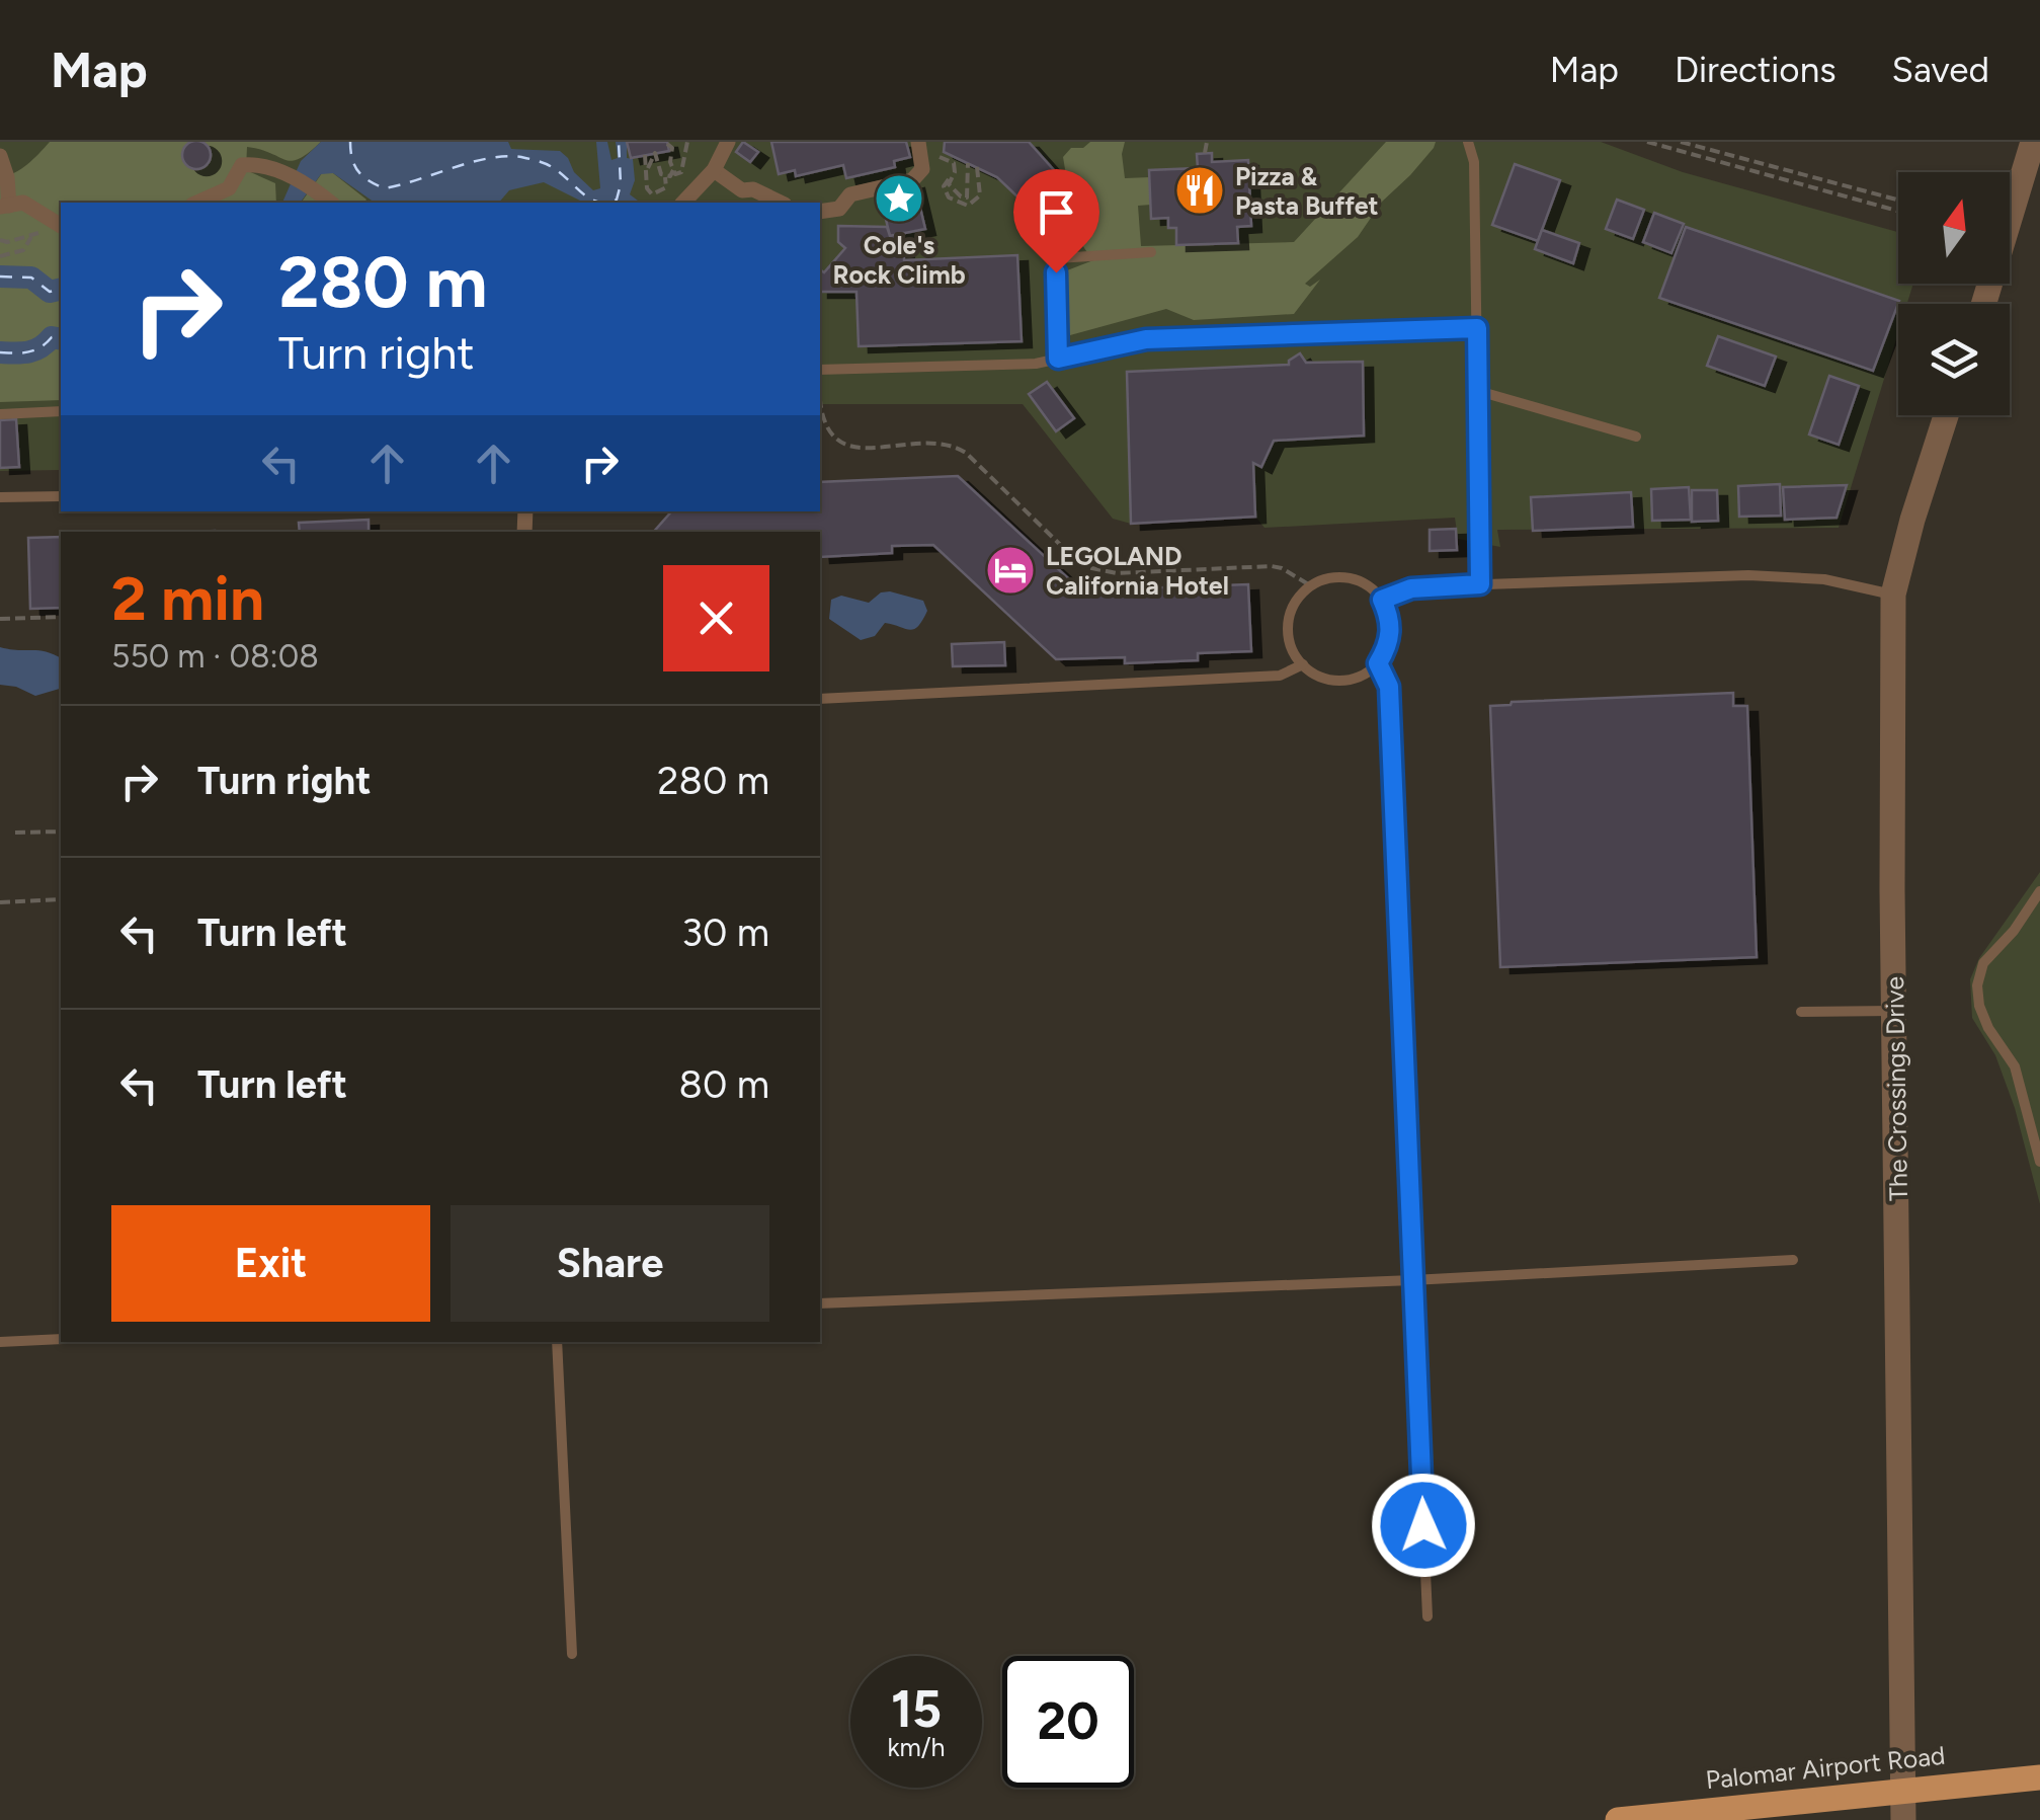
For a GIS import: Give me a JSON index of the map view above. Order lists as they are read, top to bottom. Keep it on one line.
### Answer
{"streets":{"main road":["Palomar Airport Road"],"street":["The Crossings Drive"]},"crossings":[["The Crossings Drive","Palomar Airport Road"]],"places":{"restaurant":["Pizza & Pasta Buffet"],"place":["Cole's Rock Climb"],"hotel":["LEGOLAND California Hotel"]},"north":"top","page":{"header":"Map","nav":["Map","Directions","Saved"],"turn":["280 m","Turn right"],"heading":["2 min","550 m · 08:08"],"list":[{"name":"Turn right","value":"280 m"},{"name":"Turn left","value":"30 m"},{"name":"Turn left","value":"80 m"}],"buttons":["Exit","Share"],"speed":"15 km/h","limit":"20"}}
